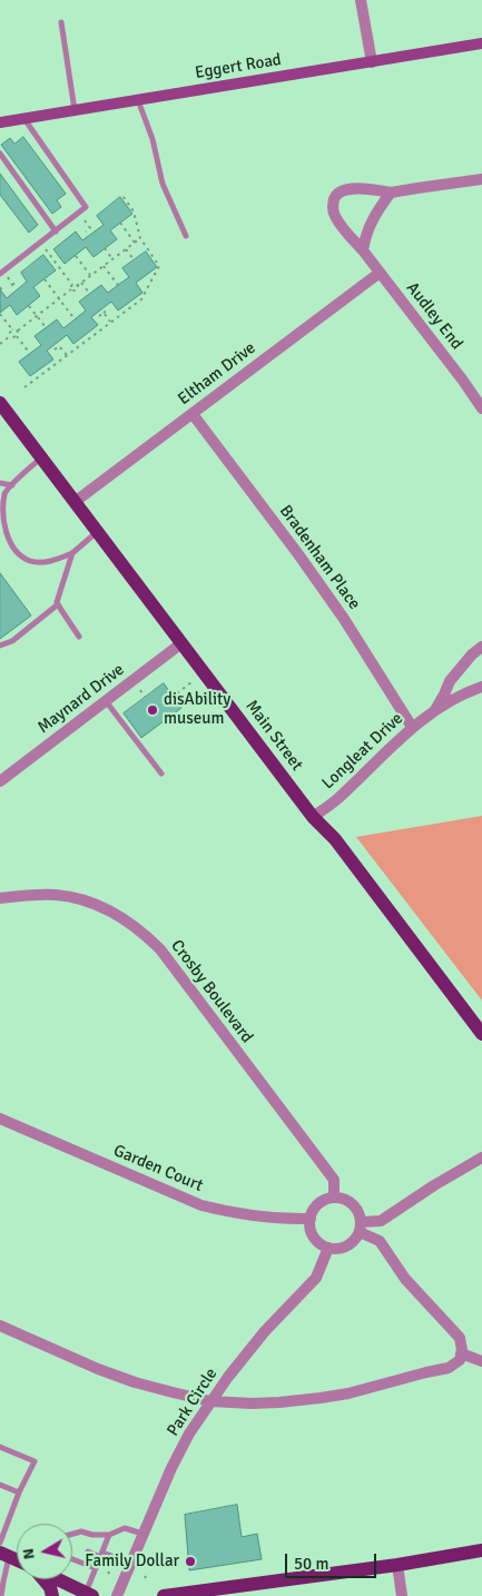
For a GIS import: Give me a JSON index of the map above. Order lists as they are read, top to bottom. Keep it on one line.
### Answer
{"streets":{"main road":["Main Street"],"street":["Eggert Road","Audley End","Eltham Drive","Bradenham Place","Maynard Drive","Longleat Drive","Crosby Boulevard","Garden Court","Park Circle"]},"crossings":[["Audley End","Eltham Drive"],["Eltham Drive","Bradenham Place"],["Eltham Drive","Main Street"],["Bradenham Place","Longleat Drive"],["Maynard Drive","Main Street"],["Main Street","Longleat Drive"],["Crosby Boulevard","Garden Court"],["Crosby Boulevard","Park Circle"],["Garden Court","Park Circle"]],"places":["disAbility museum","Family Dollar"],"scale_bar":"50 m","north":"left"}
